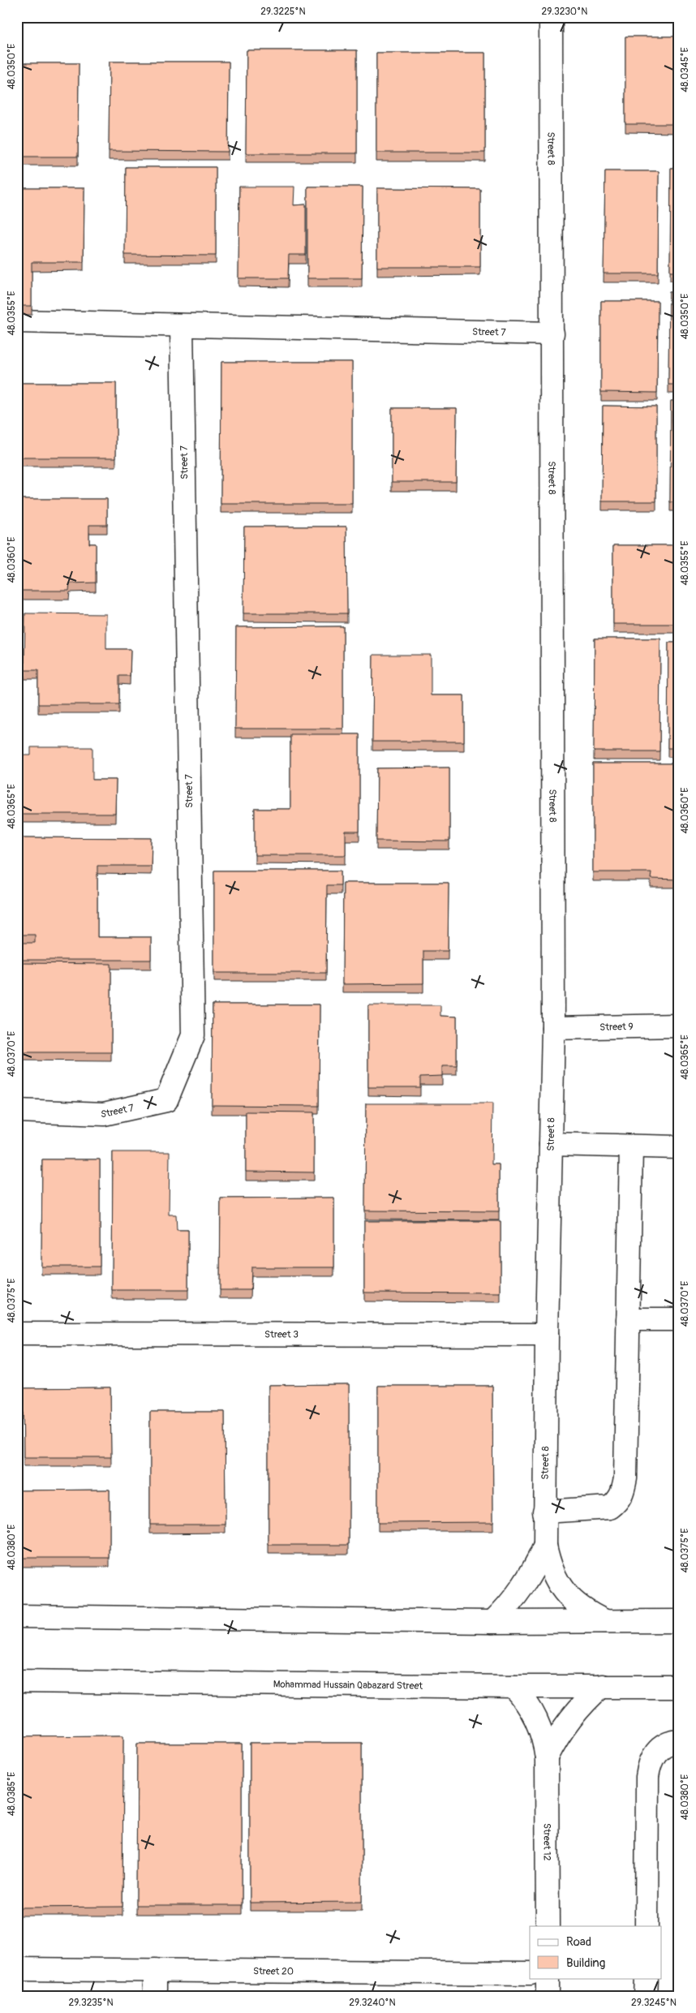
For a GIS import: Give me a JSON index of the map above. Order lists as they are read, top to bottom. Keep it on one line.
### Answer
{"streets":{"street":["Street 8","Street 7","Street 9","Street 3","Mohammad Hussain Qabazard Street","Street 12","Street 20"]},"crossings":[["Street 8","Street 7"],["Street 8","Street 9"],["Street 8","Street 3"],["Mohammad Hussain Qabazard Street","Street 12"]],"legend":["Road","Building"],"coordinates":["29.3225°N","29.3230°N","48.0350°E","48.0345°E","48.0355°E","48.0360°E","48.0365°E","48.0370°E","48.0375°E","48.0380°E","48.0385°E","29.3235°N","29.3240°N","29.3245°N"]}
